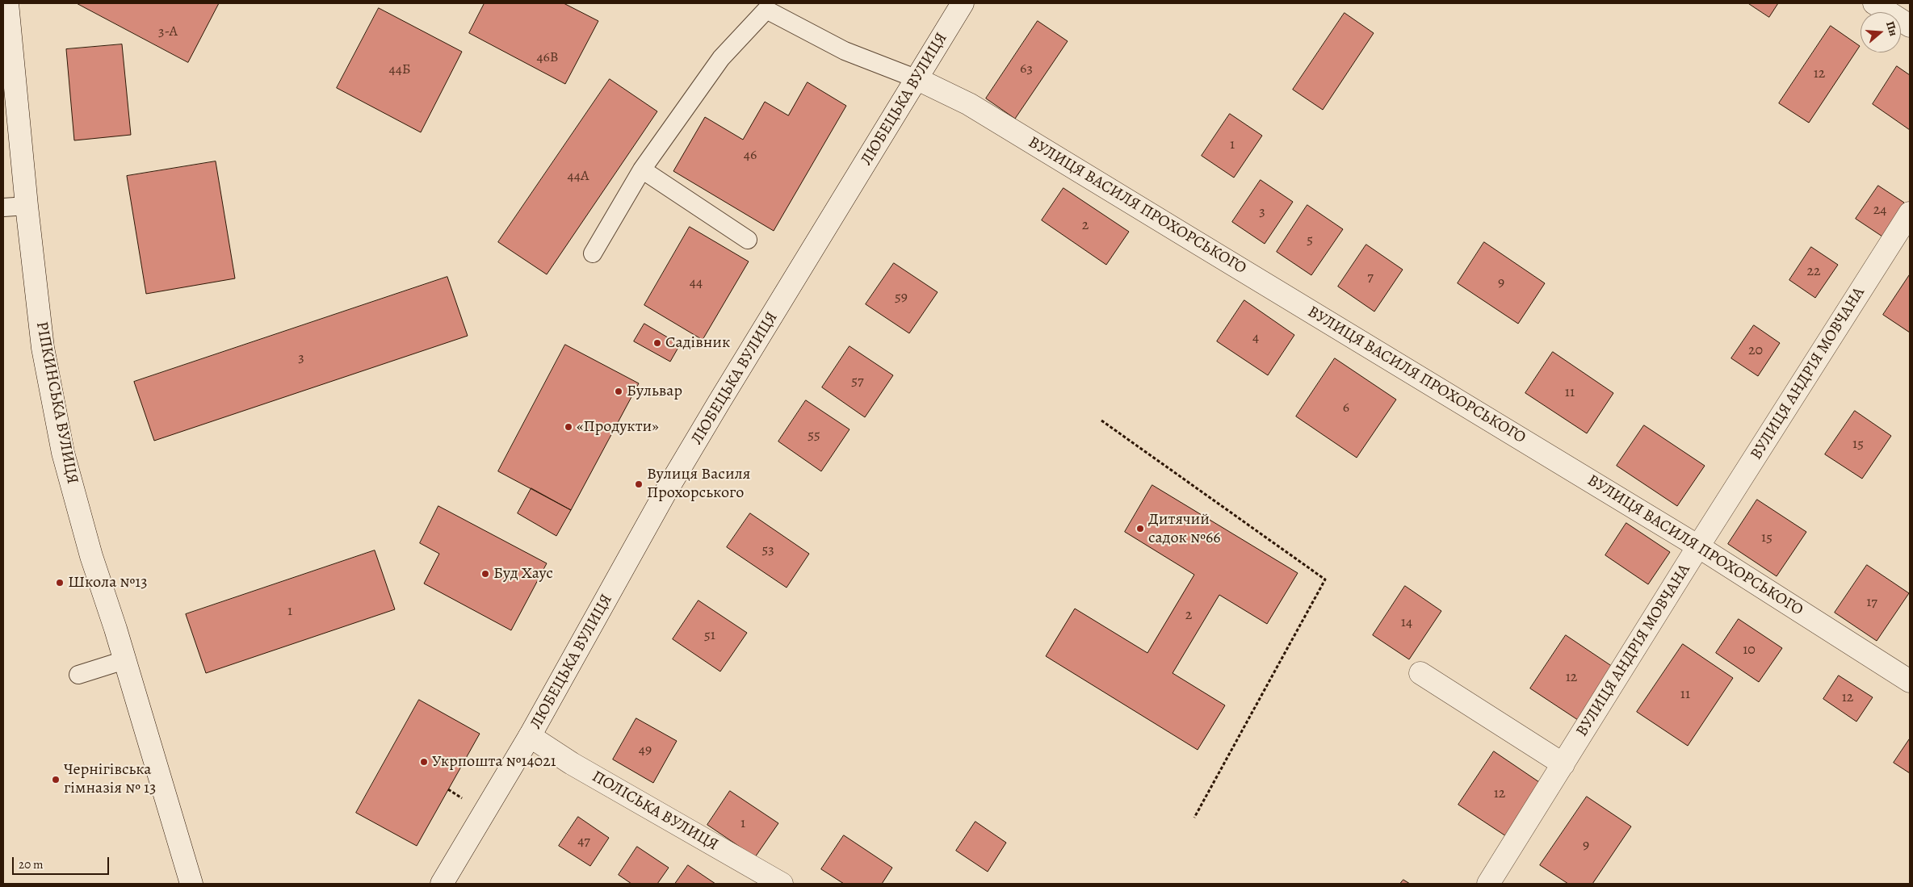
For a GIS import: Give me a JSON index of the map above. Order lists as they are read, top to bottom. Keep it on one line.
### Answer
{"streets":{"street":["ЛЮБЕЦЬКА ВУЛИЦЯ","ВУЛИЦЯ ВАСИЛЯ ПРОХОРСЬКОГО","ВУЛИЦЯ АНДРІЯ МОВЧАНА","РІПКИНСЬКА ВУЛИЦЯ","ПОЛІСЬКА ВУЛИЦЯ"]},"crossings":[["ЛЮБЕЦЬКА ВУЛИЦЯ","ВУЛИЦЯ ВАСИЛЯ ПРОХОРСЬКОГО"],["ЛЮБЕЦЬКА ВУЛИЦЯ","ПОЛІСЬКА ВУЛИЦЯ"],["ВУЛИЦЯ ВАСИЛЯ ПРОХОРСЬКОГО","ВУЛИЦЯ АНДРІЯ МОВЧАНА"]],"places":["Садівник","Бульвар","«Продукти»","Вулиця Василя Прохорського","Дитячий садок №66","Буд Хаус","Школа №13","Укрпошта №14021","Чернігівська гімназія № 13"],"house_numbers":["3-А","46В","63","44Б","12","1","46","44А","24","3","2","5","22","7","44","9","59","4","20","3","57","11","6","55","15","15","53","17","1","2","14","51","10","12","11","12","49","12","1","47","9"],"scale_bar":"20 m","north":"right"}
